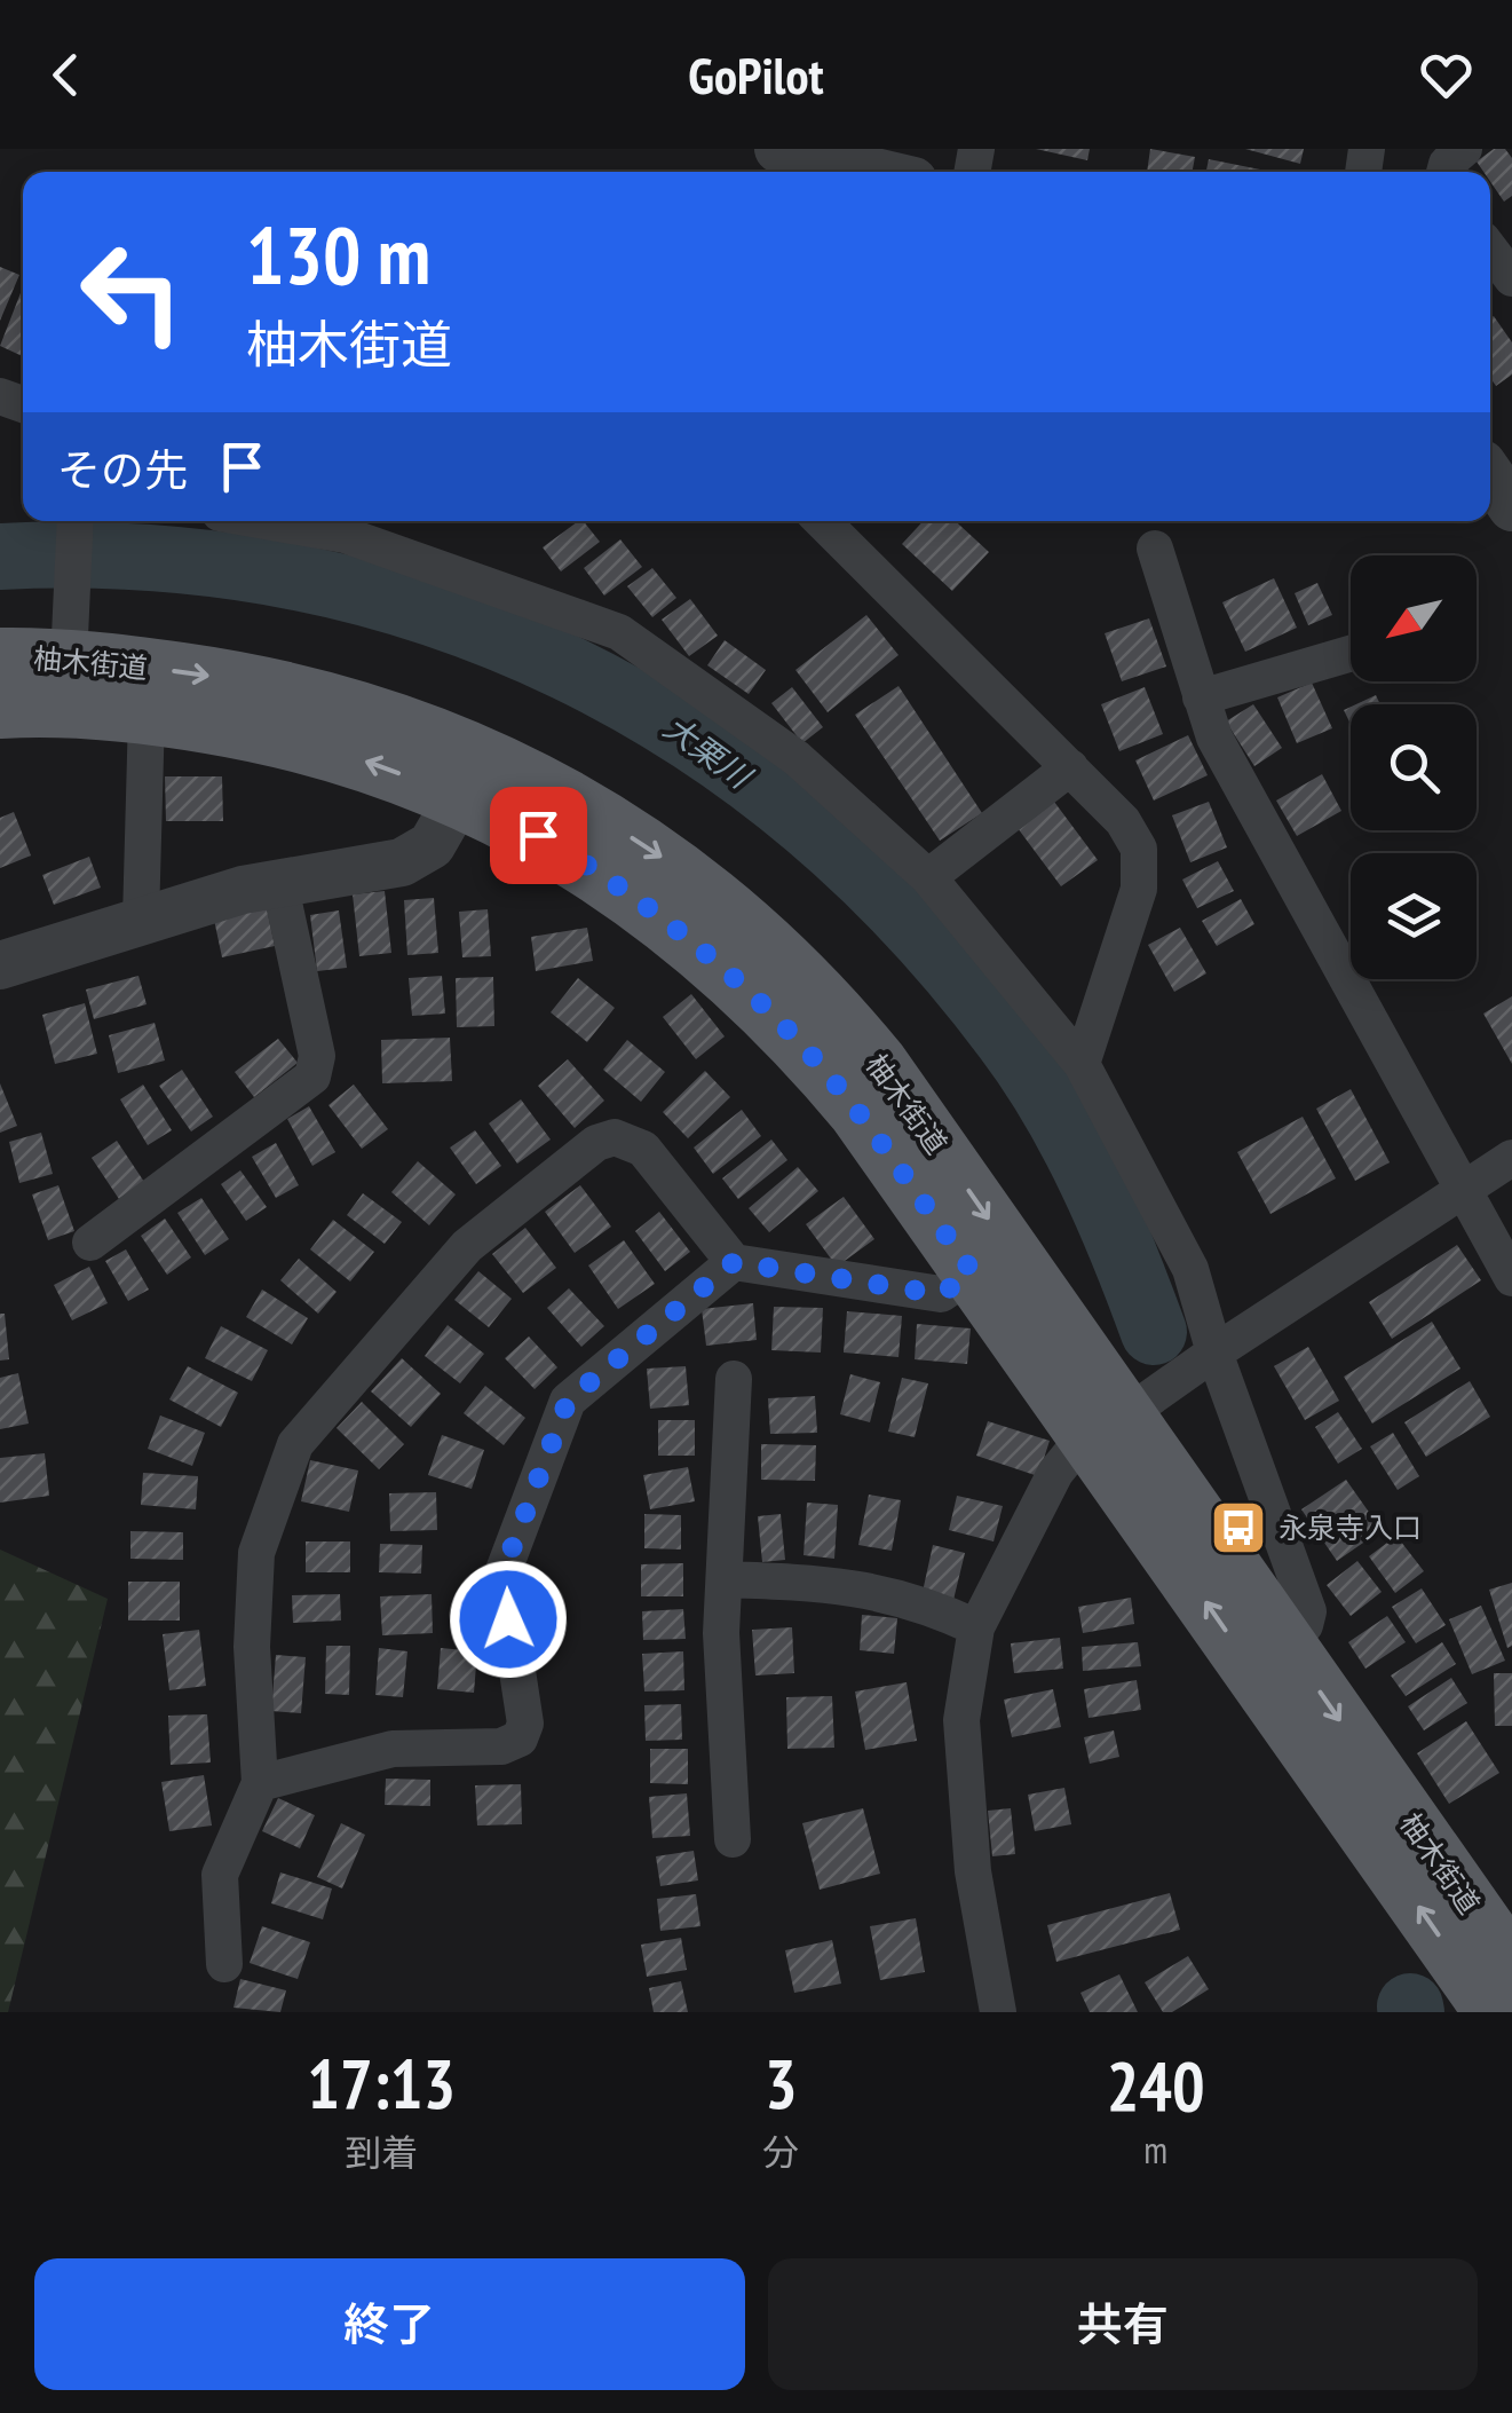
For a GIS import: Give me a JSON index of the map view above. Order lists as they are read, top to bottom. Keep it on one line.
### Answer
{"streets":{"main road":["柚木街道"]},"water":["大栗川"],"places":{"bus stop":["永泉寺入口"]},"north":"bottom left","page":{"header":"GoPilot","turn":["130 m","柚木街道"],"then":"その先","eta":["17:13","到着","3","分","240","m"],"buttons":["終了","共有"]}}
